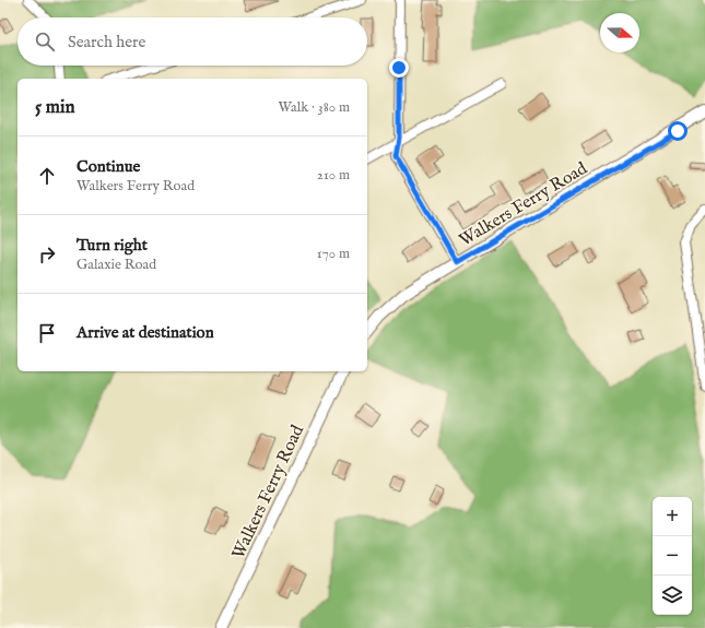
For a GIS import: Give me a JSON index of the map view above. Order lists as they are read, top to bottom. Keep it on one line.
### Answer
{"streets":{"street":["Walkers Ferry Road"]},"north":"right","page":{"search":"Search here","heading":["5 min","Walk · 380 m"],"list":[["Continue","Walkers Ferry Road","210 m"],["Turn right","Galaxie Road","170 m"],"Arrive at destination"],"map_buttons":["+","−"]}}
